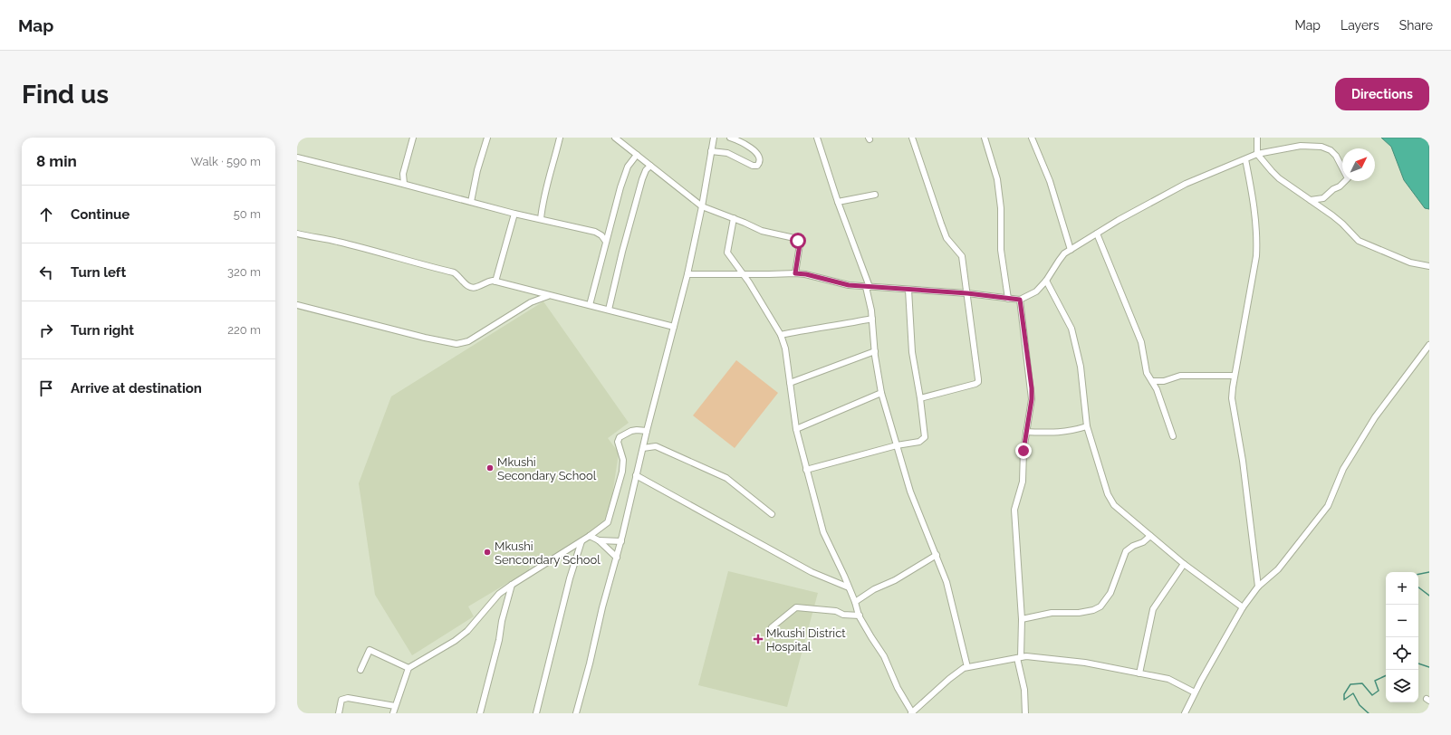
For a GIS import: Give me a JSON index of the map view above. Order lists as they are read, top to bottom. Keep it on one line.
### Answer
{"places":{"other":["Mkushi Secondary School","Mkushi Sencondary School"],"health":["Mkushi District Hospital"]},"north":"top right","page":{"header":"Map","nav":["Map","Layers","Share"],"buttons":"Directions","title":"Find us","heading":["8 min","Walk · 590 m"],"list":[["Continue","50 m"],["Turn left","320 m"],["Turn right","220 m"],"Arrive at destination"],"map_buttons":["+","−"]}}
